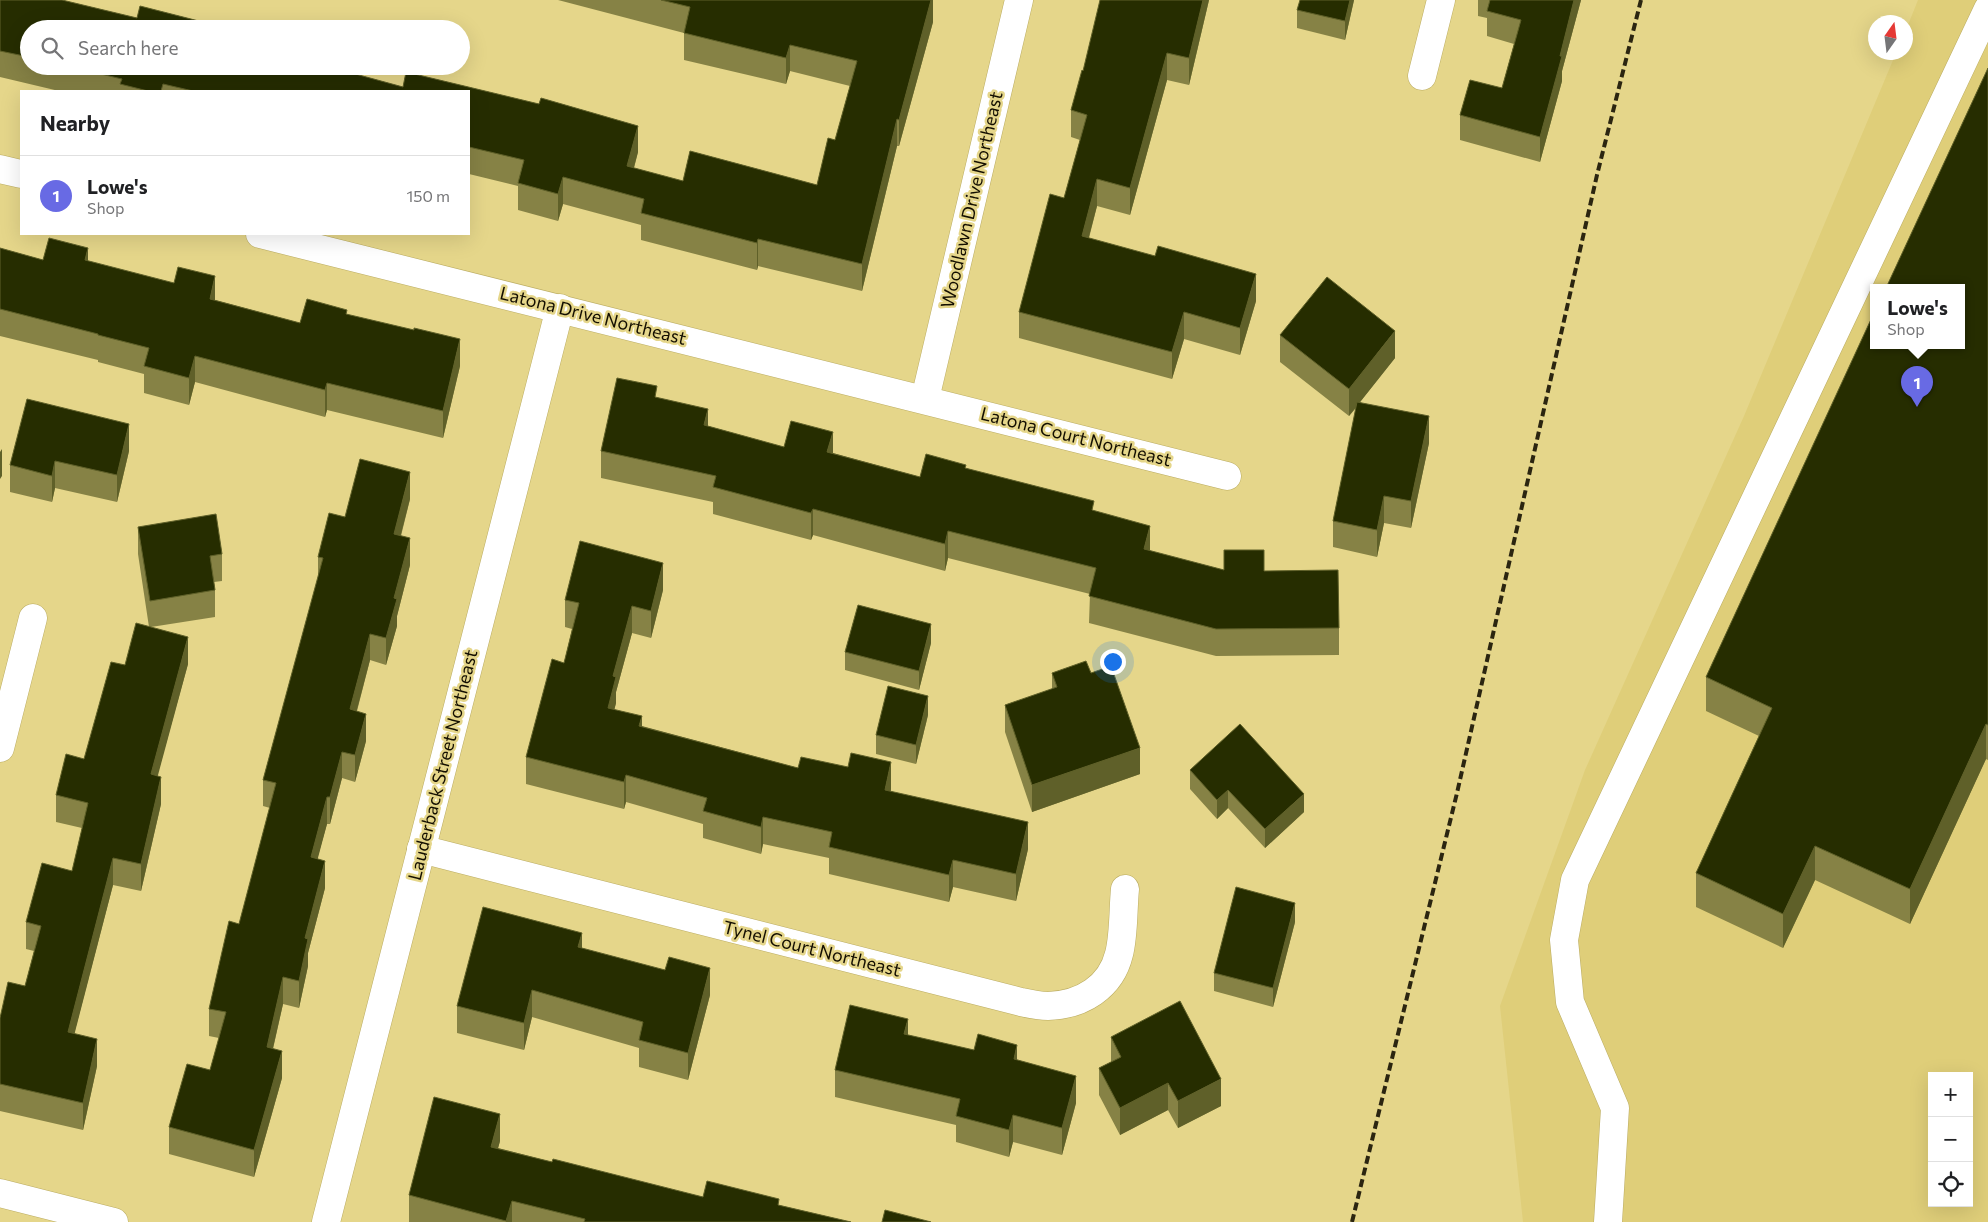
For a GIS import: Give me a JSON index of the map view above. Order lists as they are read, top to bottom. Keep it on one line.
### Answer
{"streets":{"street":["Woodlawn Drive Northeast","Latona Drive Northeast","Latona Court Northeast","Lauderback Street Northeast","Tynel Court Northeast"]},"crossings":[["Woodlawn Drive Northeast","Latona Drive Northeast"],["Woodlawn Drive Northeast","Latona Court Northeast"],["Latona Drive Northeast","Latona Court Northeast"],["Latona Drive Northeast","Lauderback Street Northeast"],["Lauderback Street Northeast","Tynel Court Northeast"]],"north":"top","page":{"search":"Search here","heading":"Nearby","list":[{"mark":"1","name":"Lowe's","note":"Shop","value":"150 m"}],"popup":["Lowe's","Shop"],"pins":"1","map_buttons":["+","−"]}}
